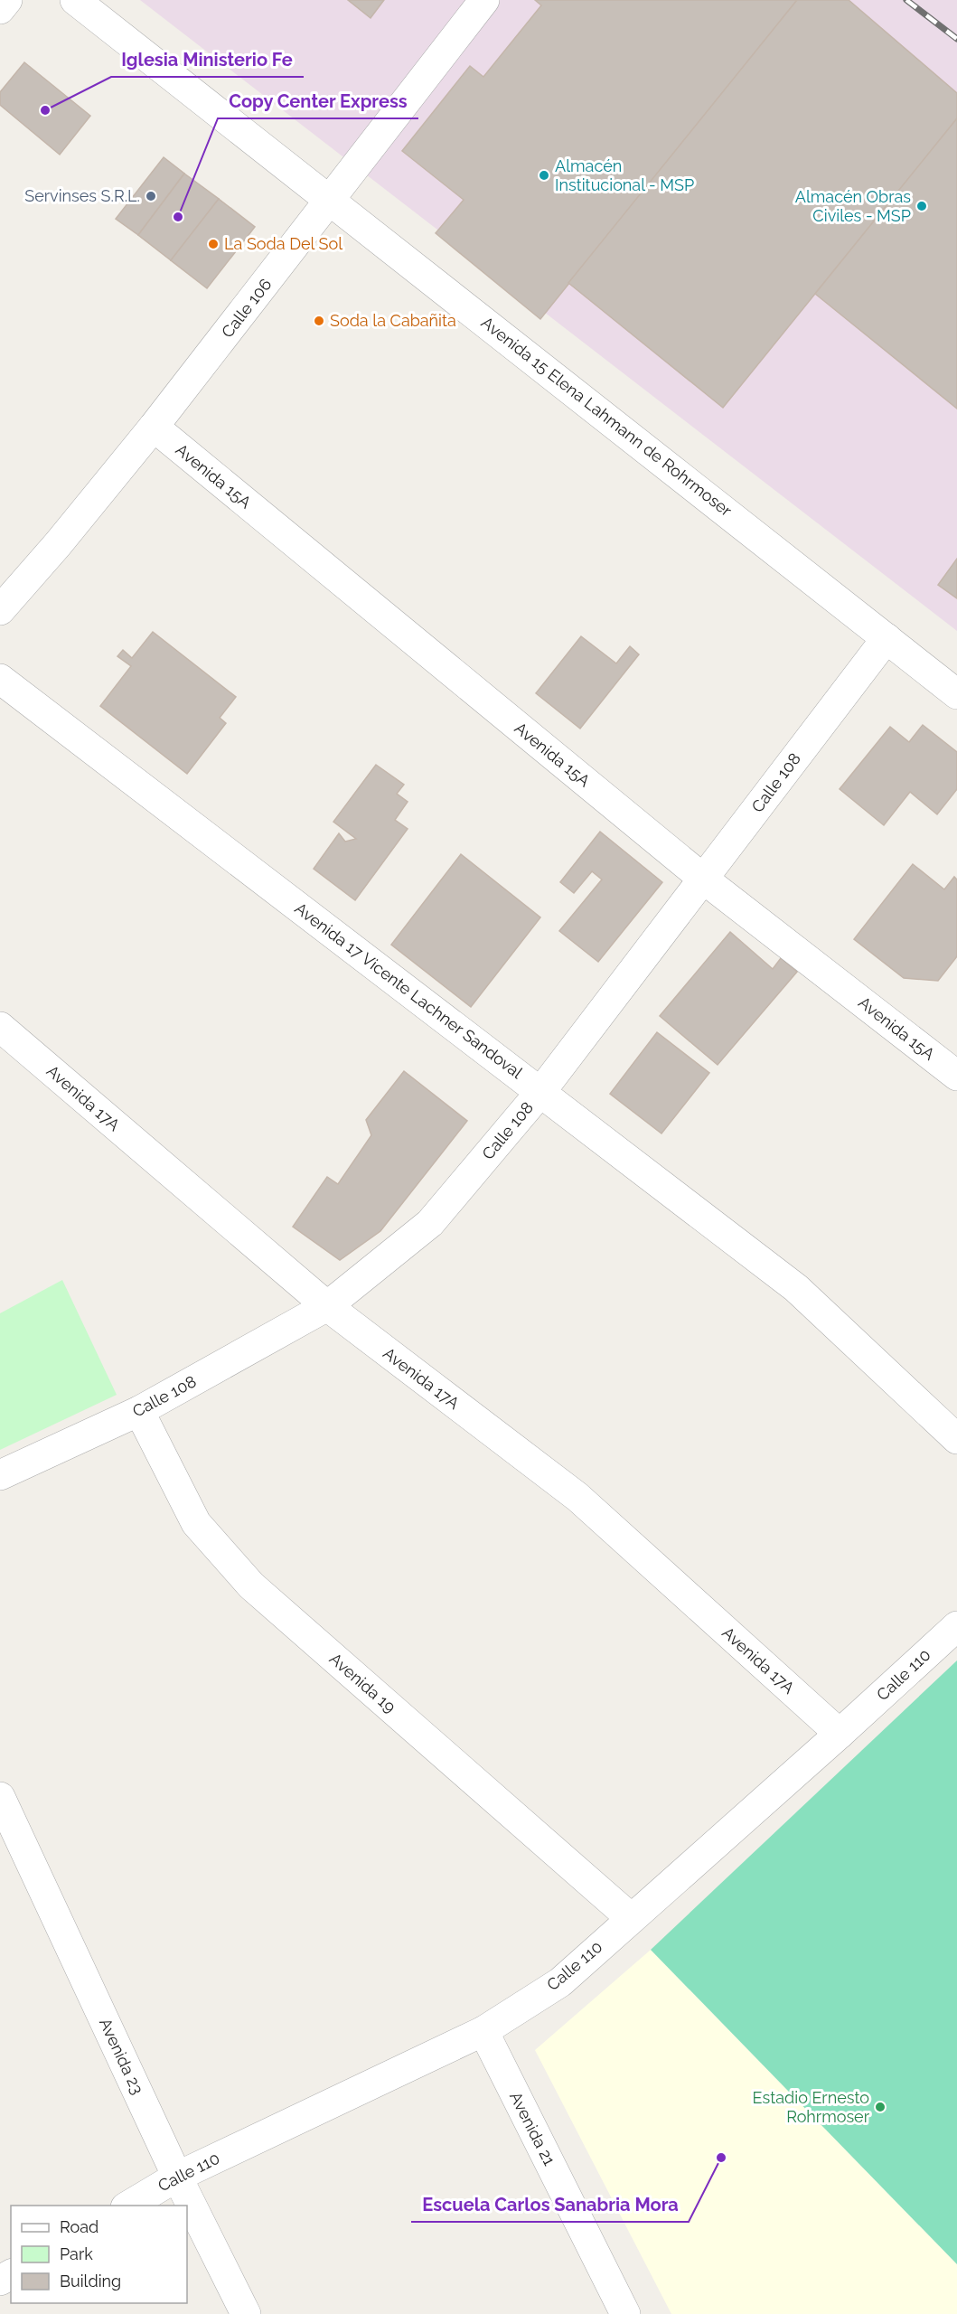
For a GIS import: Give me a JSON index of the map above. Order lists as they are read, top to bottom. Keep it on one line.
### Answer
{"streets":{"street":["Calle 106","Avenida 15 Elena Lahmann de Rohrmoser","Avenida 15A","Calle 108","Avenida 17 Vicente Lachner Sandoval","Avenida 17A","Calle 110","Avenida 19","Avenida 23","Avenida 21"]},"crossings":[["Calle 106","Avenida 15 Elena Lahmann de Rohrmoser"],["Calle 106","Avenida 15A"],["Avenida 15 Elena Lahmann de Rohrmoser","Calle 108"],["Avenida 15A","Calle 108"],["Calle 108","Avenida 17 Vicente Lachner Sandoval"],["Calle 108","Avenida 17A"],["Calle 108","Avenida 19"],["Avenida 17A","Calle 110"],["Calle 110","Avenida 19"],["Calle 110","Avenida 23"],["Calle 110","Avenida 21"]],"places":["Iglesia Ministerio Fe","Almacén Institucional - MSP","Servinses S.R.L.","Almacén Obras Civiles - MSP","Copy Center Express","La Soda Del Sol","Soda la Cabañita","Estadio Ernesto Rohrmoser","Escuela Carlos Sanabria Mora"],"legend":["Road","Park","Building"]}
